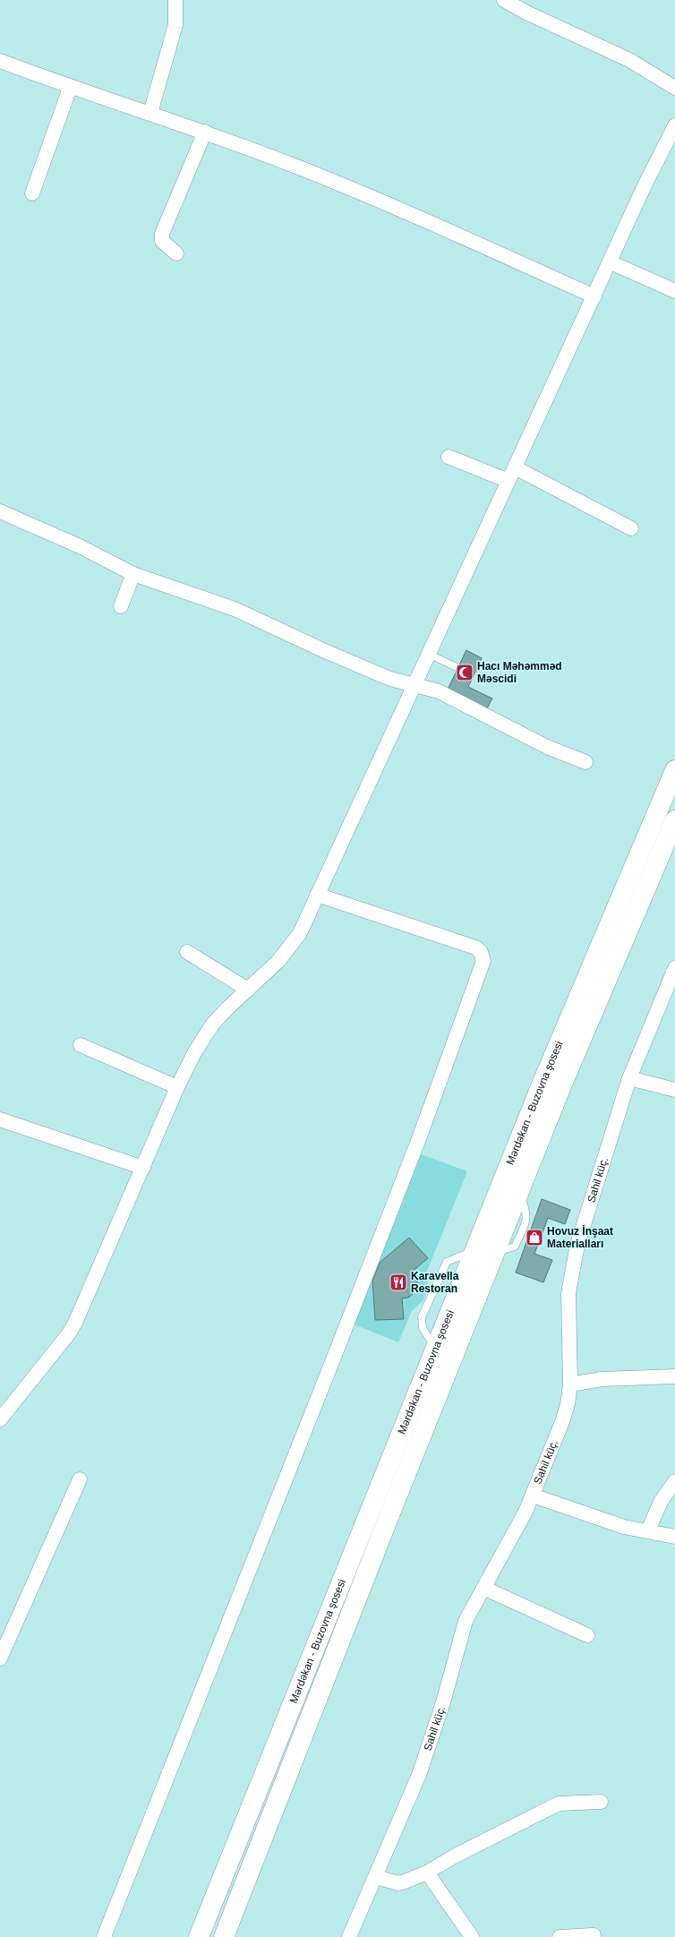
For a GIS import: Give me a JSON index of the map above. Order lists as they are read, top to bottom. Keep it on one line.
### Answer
{"streets":{"main road":["Mərdəkan - Buzovna şosesi"],"street":["Sahil küç."]},"places":{"mosque":["Hacı Məhəmməd Məscidi"],"shop":["Hovuz İnşaat Materialları"],"restaurant":["Karavella Restoran"]}}
